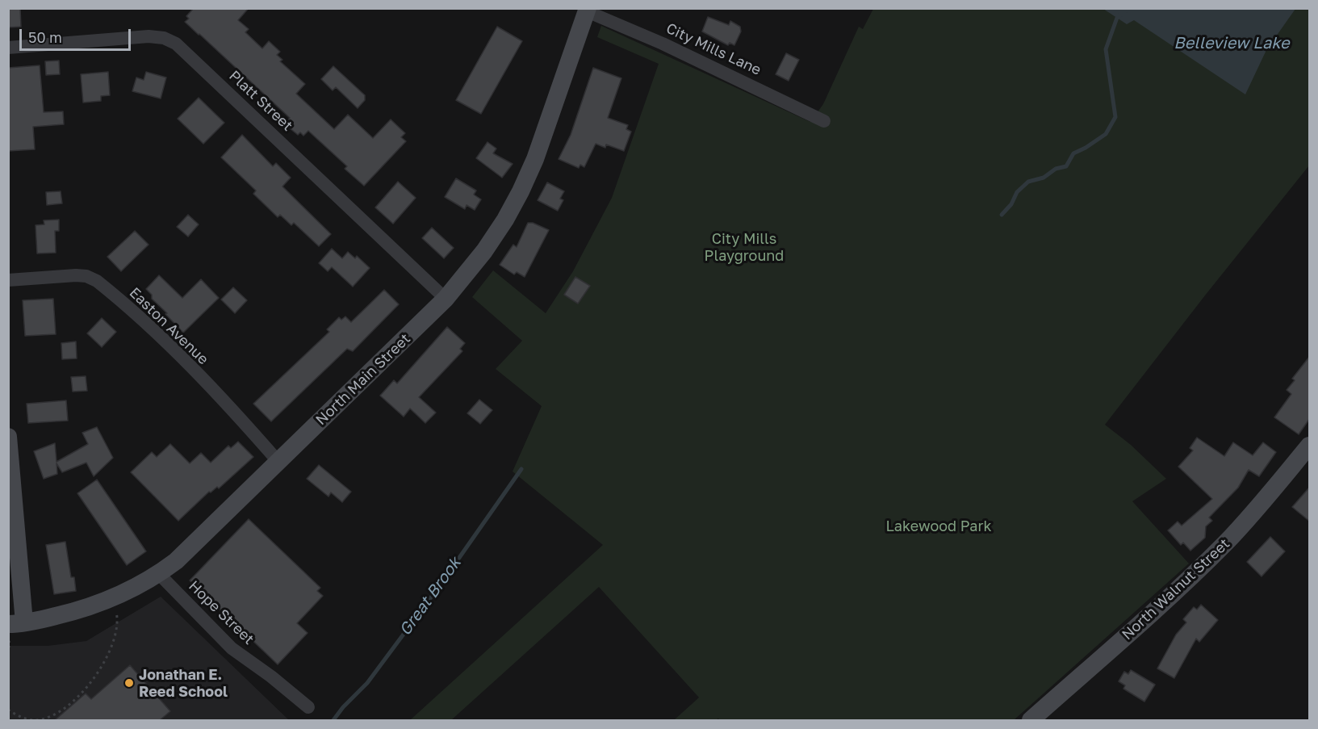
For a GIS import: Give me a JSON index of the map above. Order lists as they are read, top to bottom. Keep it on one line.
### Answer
{"streets":{"main road":["North Main Street","North Walnut Street"],"street":["City Mills Lane","Platt Street","Easton Avenue","Hope Street"]},"crossings":[["City Mills Lane","North Main Street"],["Platt Street","North Main Street"],["Easton Avenue","North Main Street"],["North Main Street","Hope Street"]],"water":["Belleview Lake","Great Brook"],"parks":["City Mills Playground","Lakewood Park"],"places":["Jonathan E. Reed School"],"scale_bar":"50 m"}
